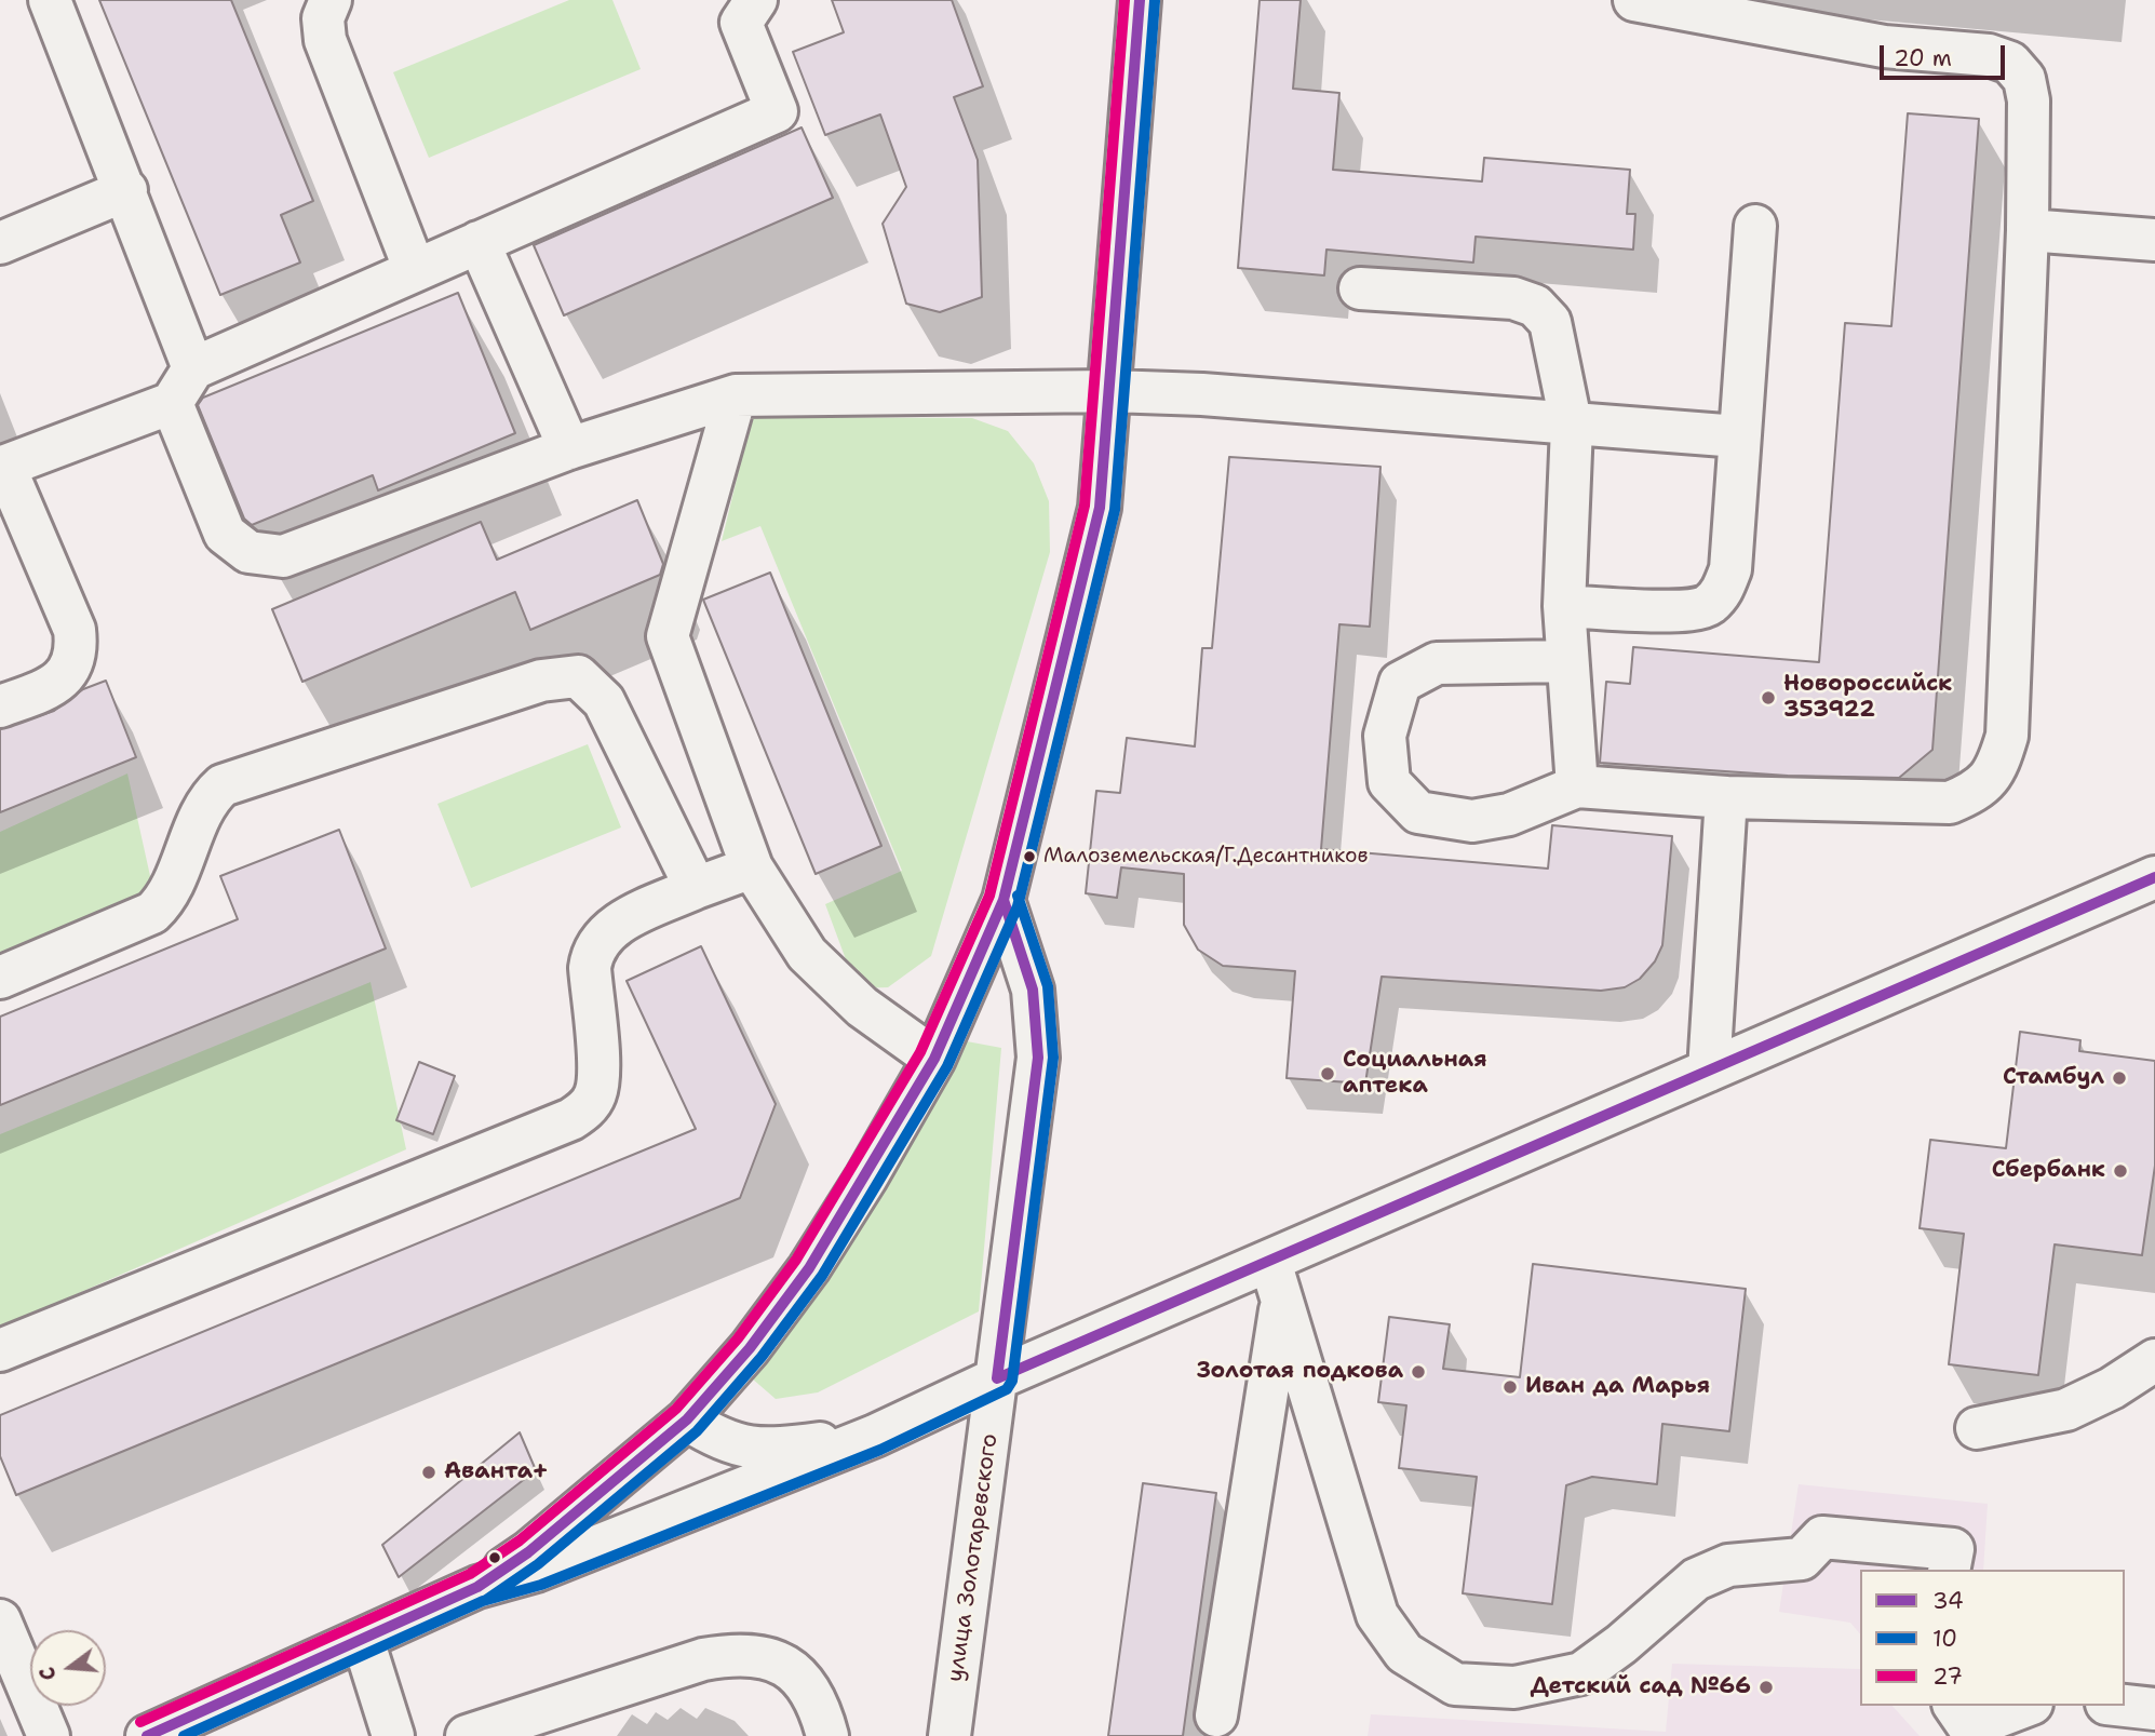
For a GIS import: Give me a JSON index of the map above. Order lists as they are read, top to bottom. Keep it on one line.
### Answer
{"streets":{"street":["улица Золотаревского"]},"places":["Новороссийск 353922","Малоземельская/Г.Десантников","Социальная аптека","Стамбул","Сбербанк","Золотая подкова","Иван да Марья","Аванта+","Детский сад №66"],"lines":["transit line 34","transit line 27","transit line 10"],"legend":["34","10","27"],"scale_bar":"20 m","north":"left"}
